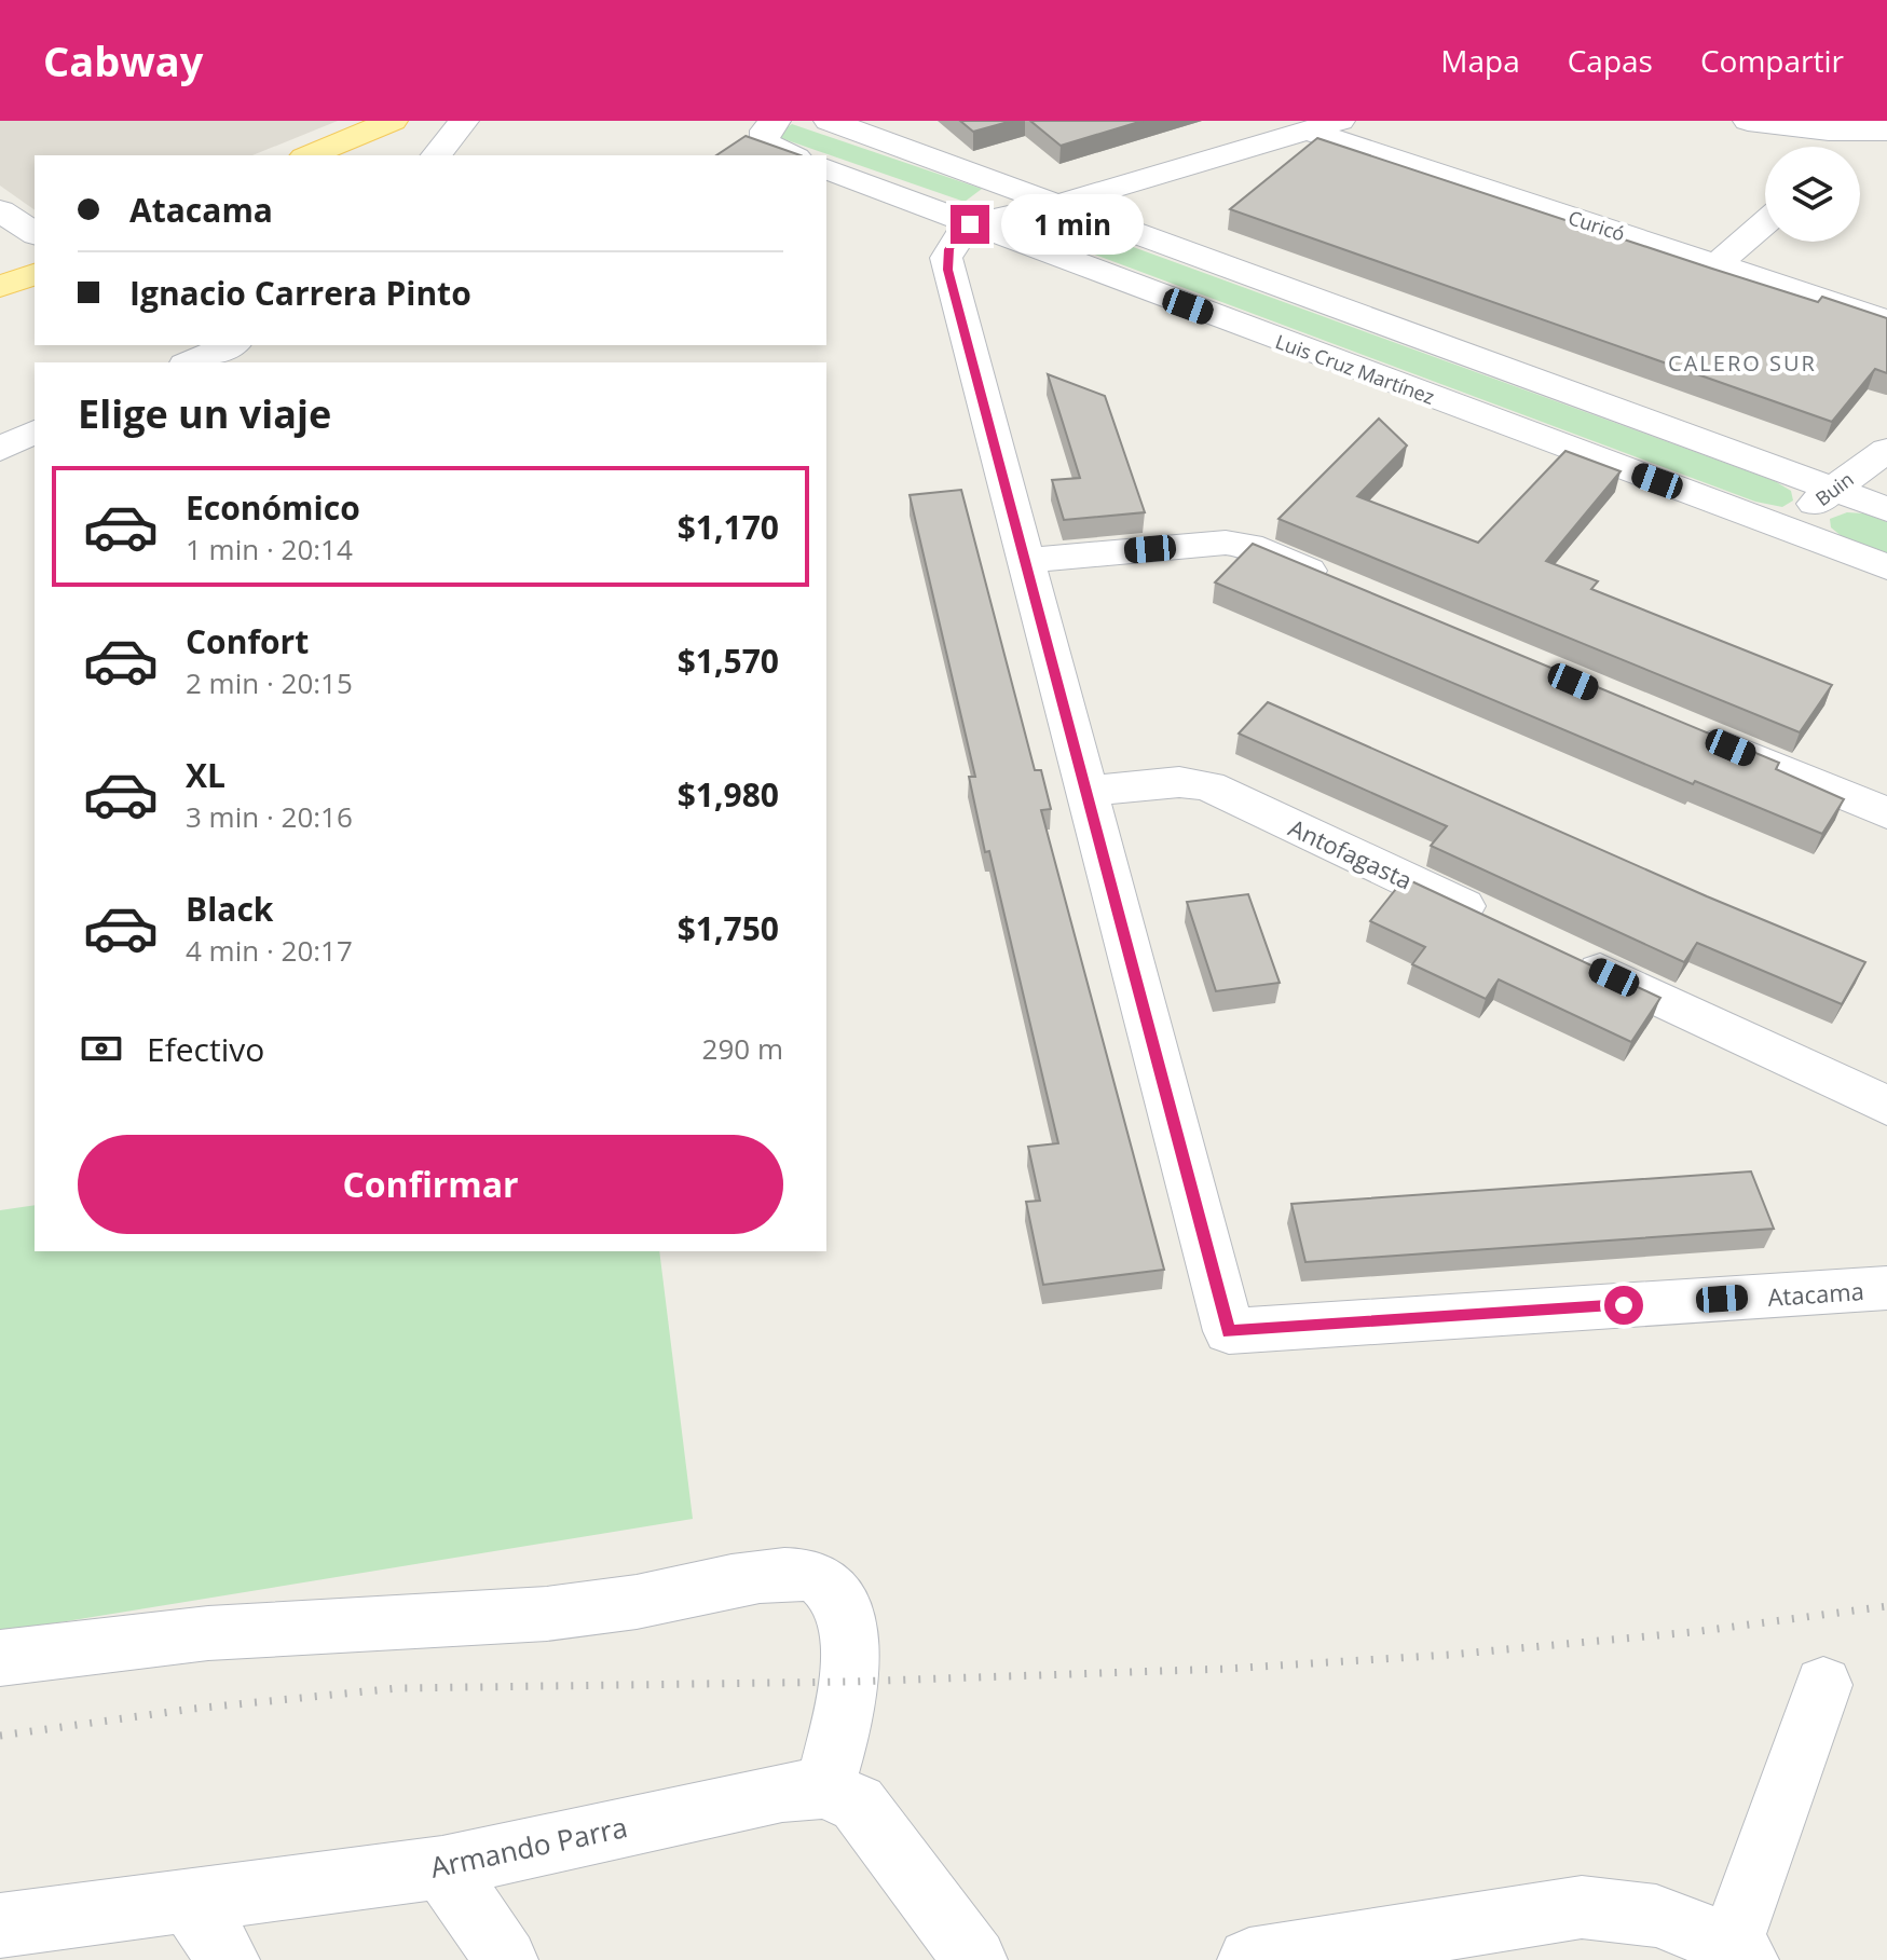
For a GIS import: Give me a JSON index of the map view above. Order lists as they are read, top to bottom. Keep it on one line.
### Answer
{"streets":{"street":["Curicó","Luis Cruz Martínez","Buin","Antofagasta","Atacama","Armando Parra"]},"crossings":[["Luis Cruz Martínez","Buin"],["Antofagasta","Atacama"]],"districts":["CALERO SUR"],"page":{"header":"Cabway","nav":["Mapa","Capas","Compartir"],"banner":["Atacama","Ignacio Carrera Pinto"],"bubble":"1 min","heading":"Elige un viaje","list":[{"name":"Económico","note":"1 min · 20:14","value":"$1,170"},{"name":"Confort","note":"2 min · 20:15","value":"$1,570"},{"name":"XL","note":"3 min · 20:16","value":"$1,980"},{"name":"Black","note":"4 min · 20:17","value":"$1,750"}],"pay":["Efectivo","290 m"],"buttons":"Confirmar"}}
